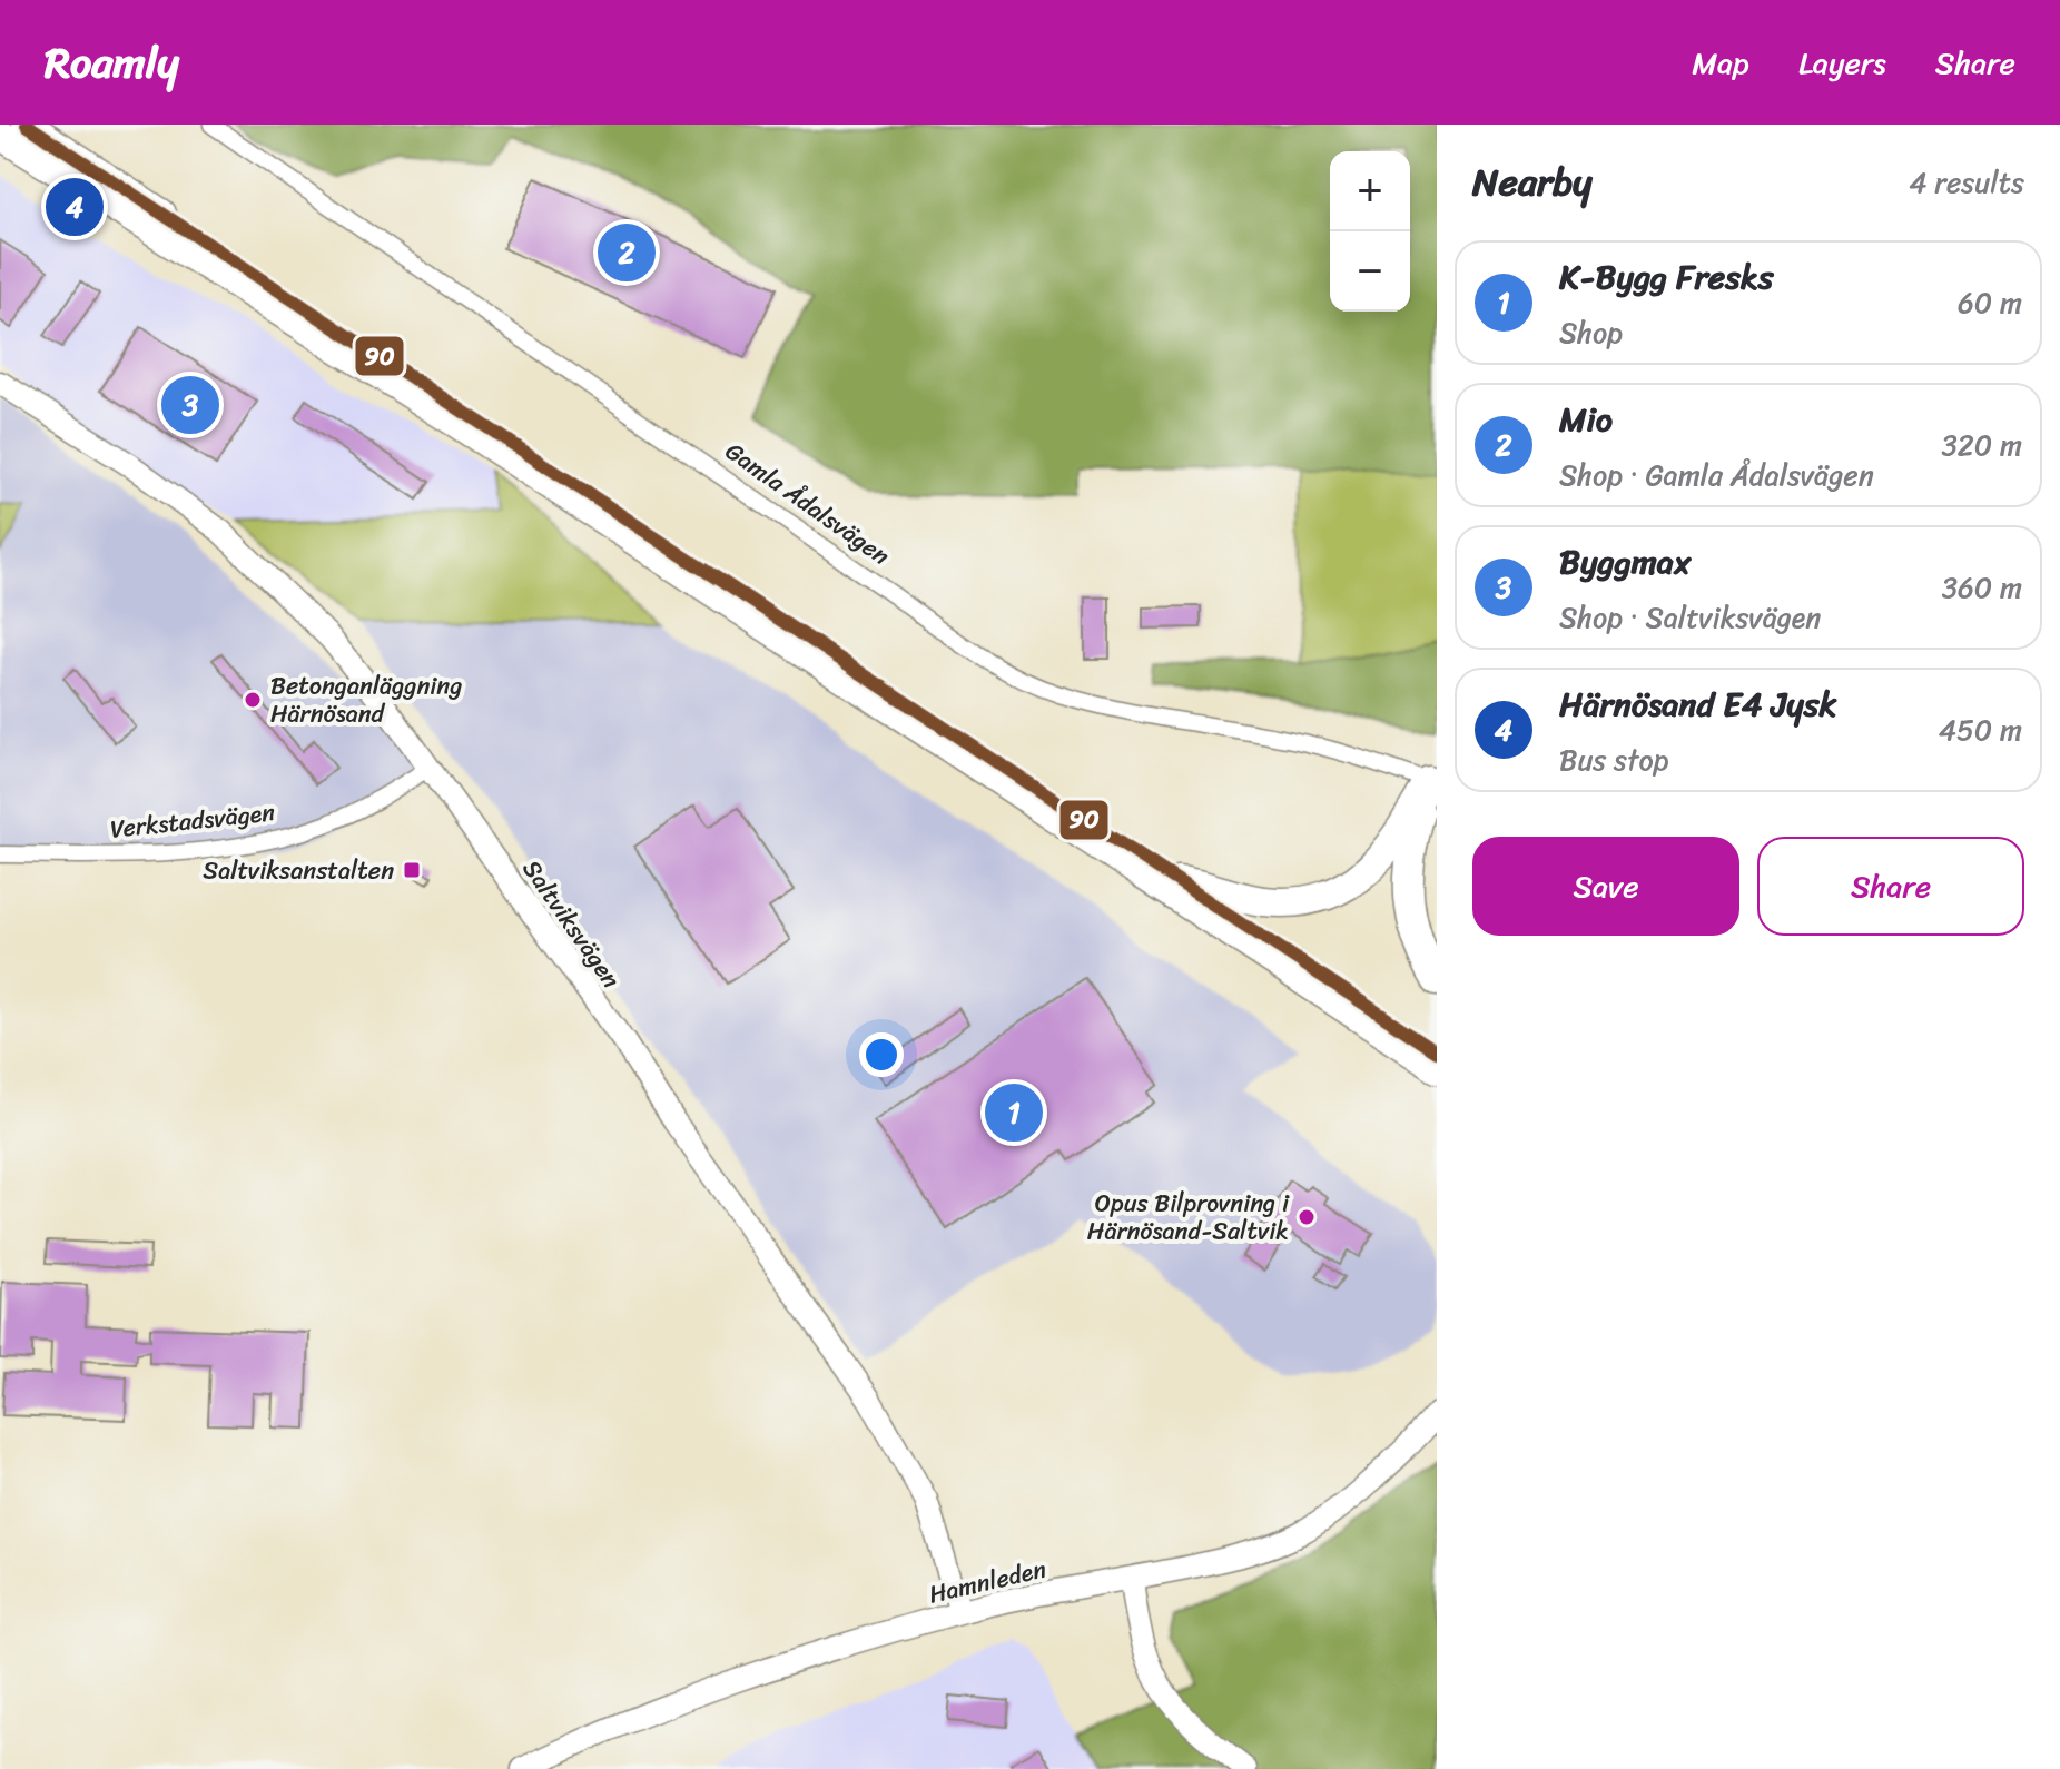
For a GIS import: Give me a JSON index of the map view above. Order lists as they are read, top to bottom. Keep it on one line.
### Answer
{"streets":{"street":["Gamla Ådalsvägen","Verkstadsvägen","Saltviksvägen","Hamnleden"]},"crossings":[["Verkstadsvägen","Saltviksvägen"],["Saltviksvägen","Hamnleden"]],"places":{"other":["Betonganläggning Härnösand","Opus Bilprovning i Härnösand-Saltvik"],"transit":["Saltviksanstalten"]},"lines":["transit line 90"],"page":{"header":"Roamly","nav":["Map","Layers","Share"],"heading":["Nearby","4 results"],"map_buttons":["+","−"],"pins":["4","2","3","1"],"list":[{"mark":"1","name":"K-Bygg Fresks","note":"Shop","value":"60 m"},{"mark":"2","name":"Mio","note":"Shop · Gamla Ådalsvägen","value":"320 m"},{"mark":"3","name":"Byggmax","note":"Shop · Saltviksvägen","value":"360 m"},{"mark":"4","name":"Härnösand E4 Jysk","note":"Bus stop","value":"450 m"}],"buttons":["Save","Share"]}}
